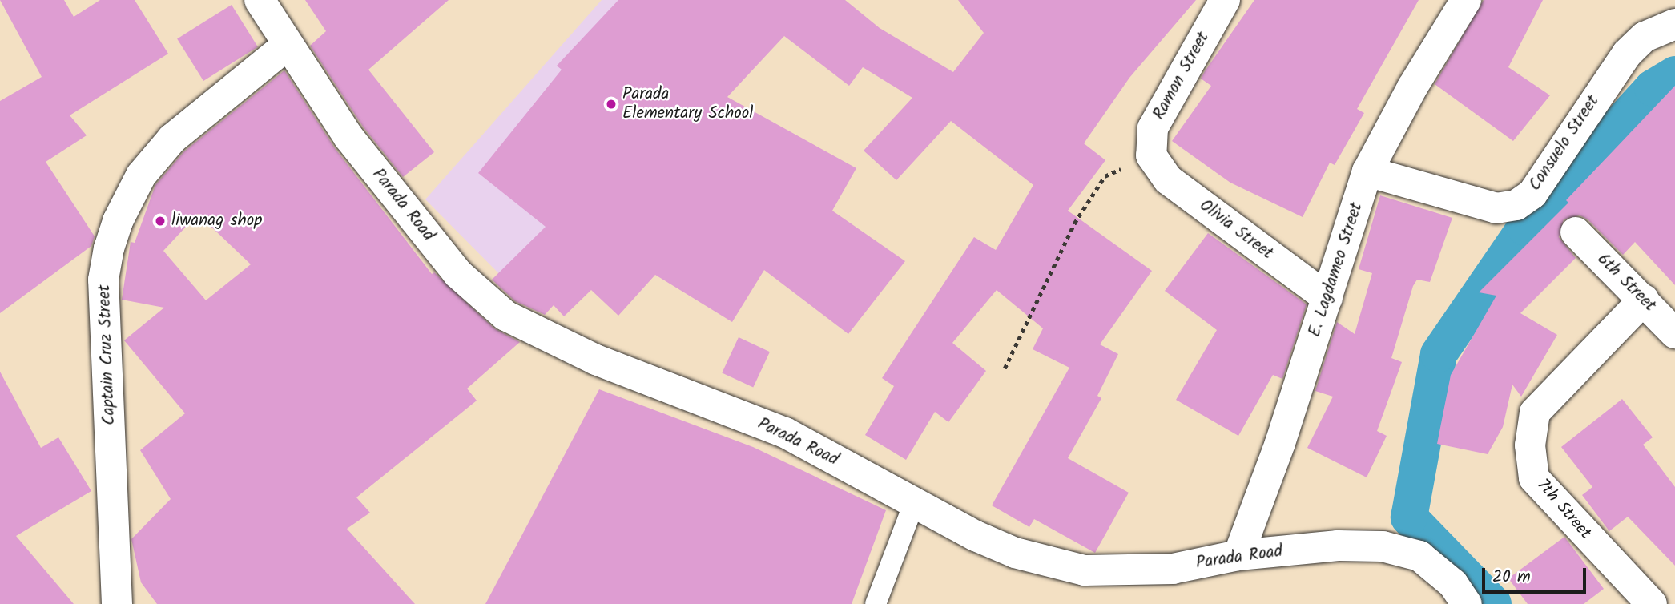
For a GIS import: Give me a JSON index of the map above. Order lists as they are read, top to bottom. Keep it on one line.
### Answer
{"streets":{"street":["Ramon Street","Consuelo Street","Parada Road","Olivia Street","E. Lagdameo Street","6th Street","Captain Cruz Street","7th Street"]},"crossings":[["Ramon Street","Olivia Street"],["Consuelo Street","E. Lagdameo Street"],["Parada Road","E. Lagdameo Street"],["Parada Road","Captain Cruz Street"],["Olivia Street","E. Lagdameo Street"],["6th Street","7th Street"]],"places":["Parada Elementary School","liwanag shop"],"scale_bar":"20 m"}
